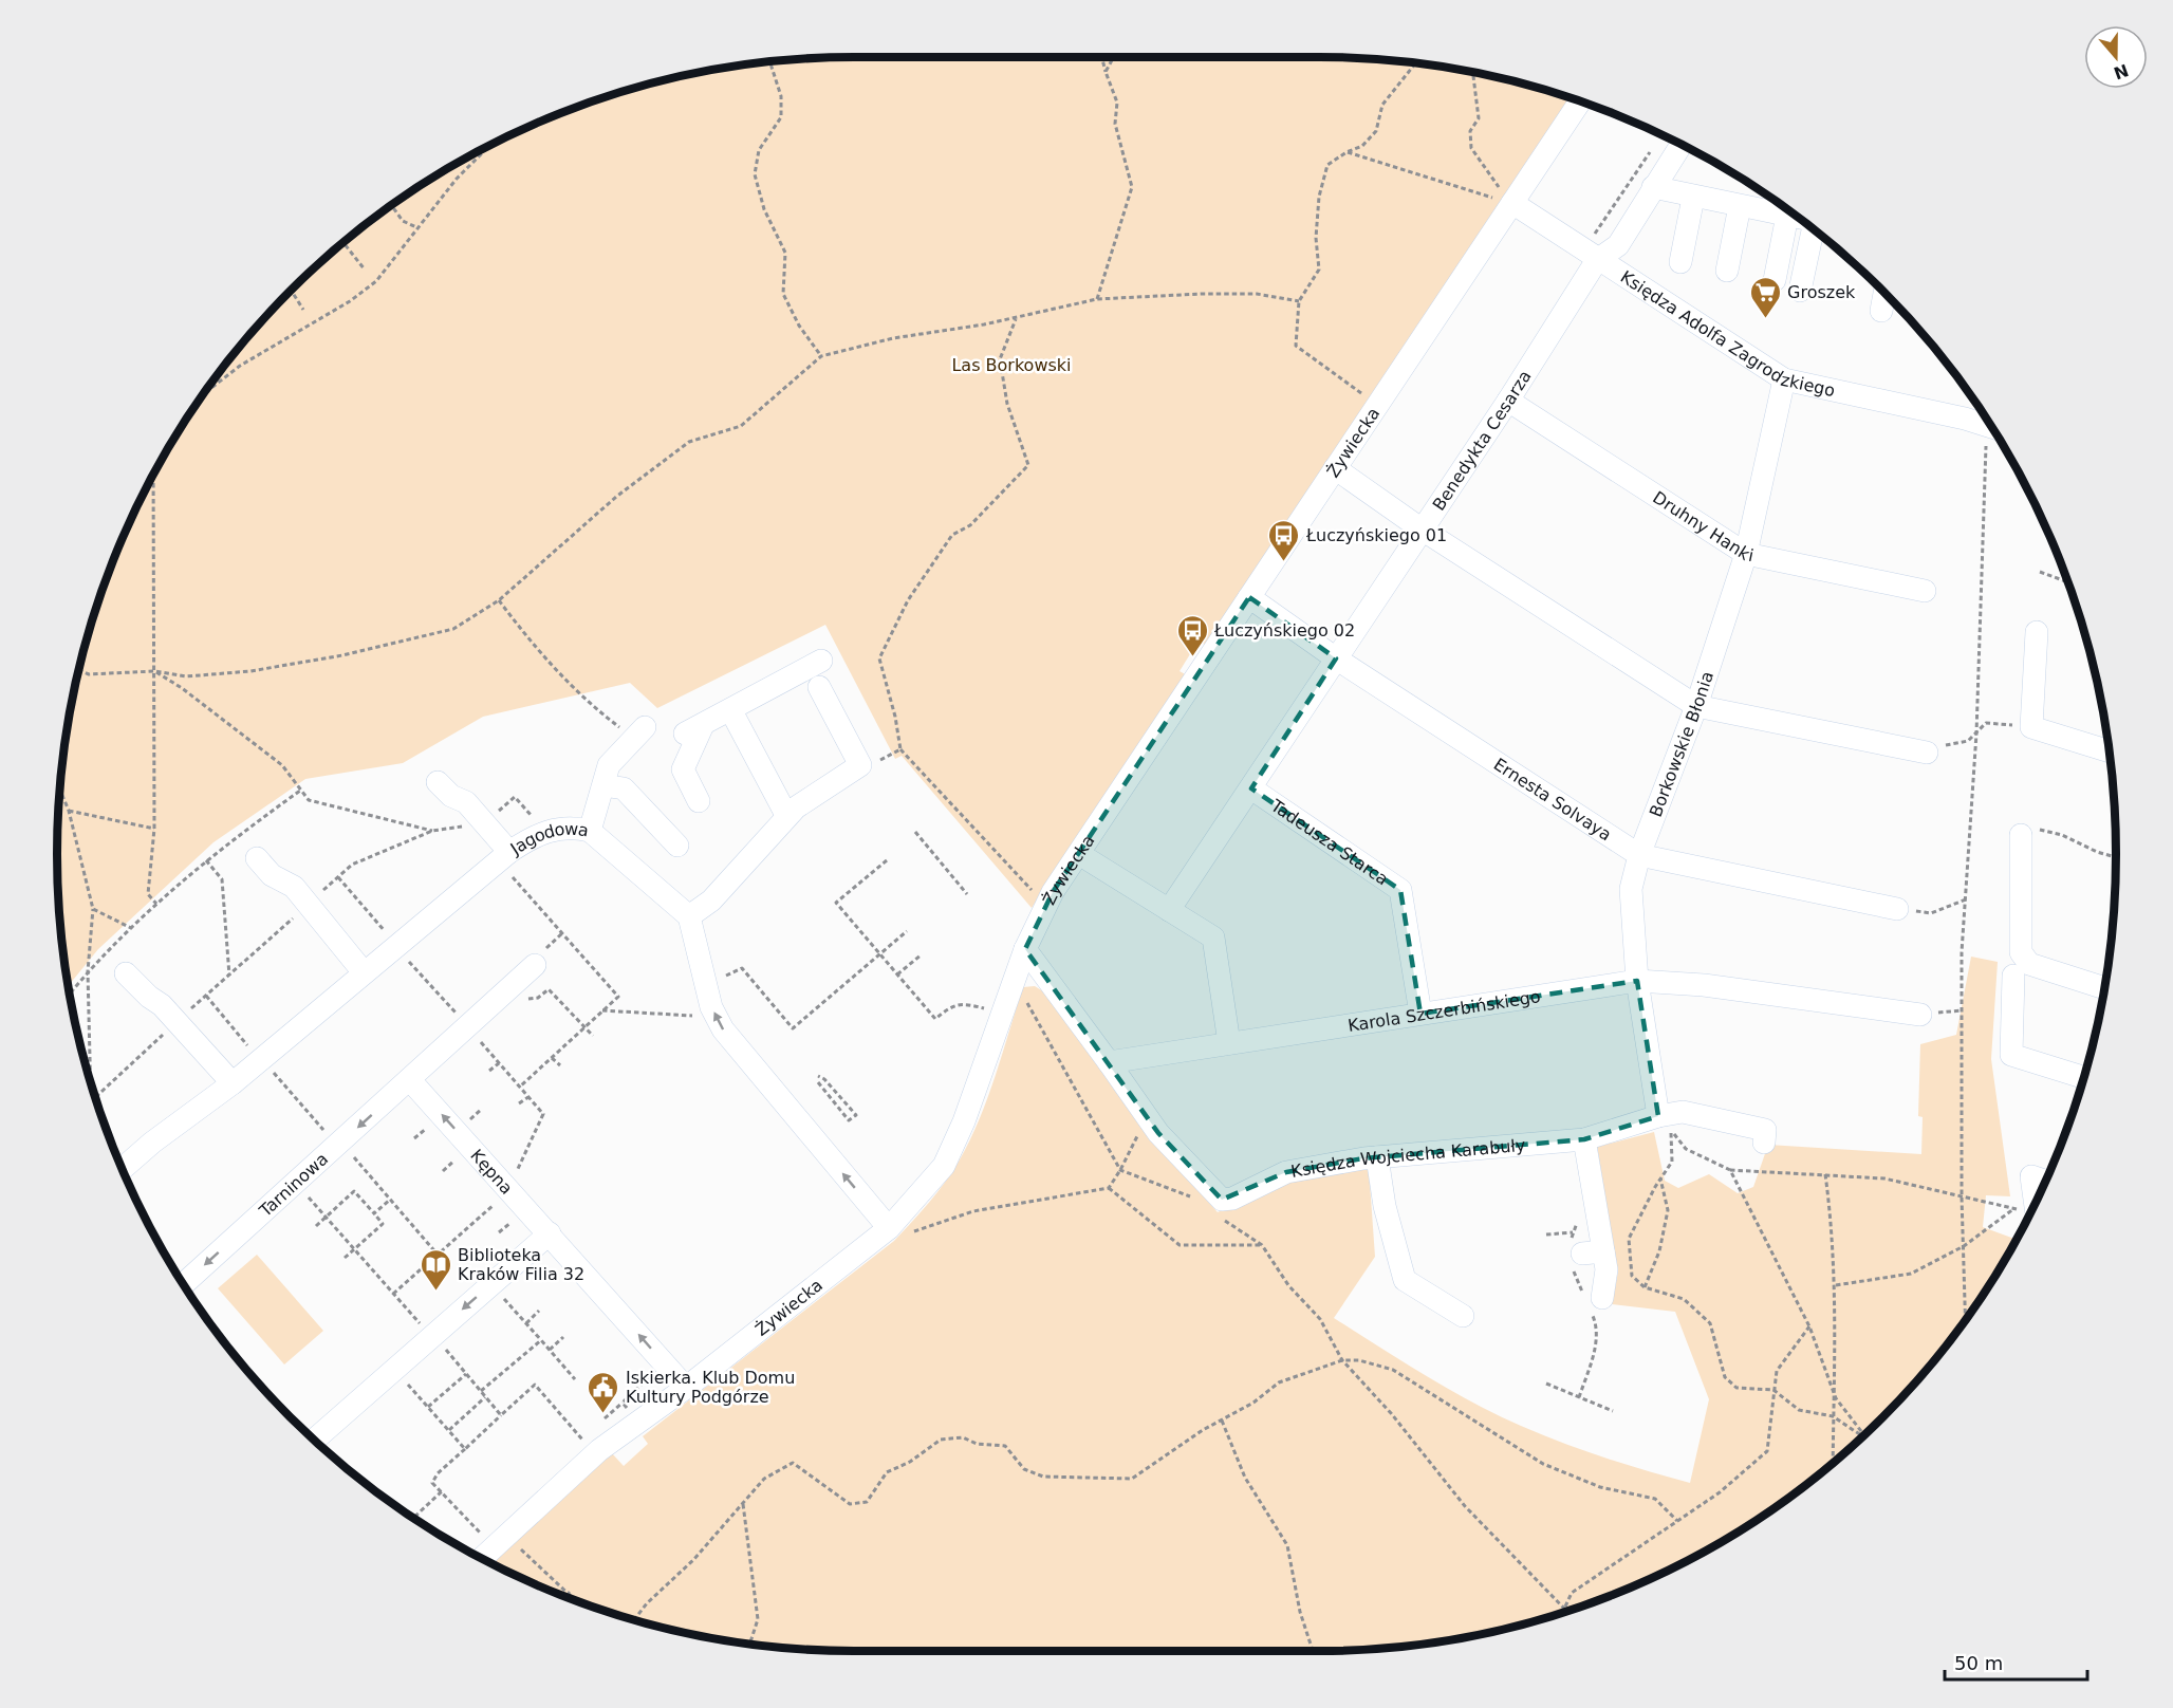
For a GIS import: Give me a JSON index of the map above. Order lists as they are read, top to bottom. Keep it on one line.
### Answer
{"streets":{"street":["Księdza Adolfa Zagrodzkiego","Benedykta Cesarza","Żywiecka","Druhny Hanki","Borkowskie Błonia","Ernesta Solvaya","Tadeusza Starca","Jagodowa","Karola Szczerbińskiego","Księdza Wojciecha Karabuły","Kępna","Tarninowa"]},"crossings":[["Księdza Adolfa Zagrodzkiego","Benedykta Cesarza"],["Księdza Adolfa Zagrodzkiego","Żywiecka"],["Księdza Adolfa Zagrodzkiego","Borkowskie Błonia"],["Benedykta Cesarza","Druhny Hanki"],["Benedykta Cesarza","Ernesta Solvaya"],["Benedykta Cesarza","Tadeusza Starca"],["Żywiecka","Ernesta Solvaya"],["Żywiecka","Kępna"],["Druhny Hanki","Borkowskie Błonia"],["Borkowskie Błonia","Ernesta Solvaya"],["Borkowskie Błonia","Karola Szczerbińskiego"],["Borkowskie Błonia","Księdza Wojciecha Karabuły"],["Tadeusza Starca","Karola Szczerbińskiego"],["Karola Szczerbińskiego","Księdza Wojciecha Karabuły"],["Kępna","Tarninowa"]],"one_way":["Kępna","Tarninowa"],"parks":["Las Borkowski"],"places":{"supermarket":["Groszek"],"bus stop":["Łuczyńskiego 01","Łuczyńskiego 02"],"library":["Biblioteka Kraków Filia 32"],"public building":["Iskierka. Klub Domu Kultury Podgórze"]},"scale_bar":"50 m","north":"bottom"}
